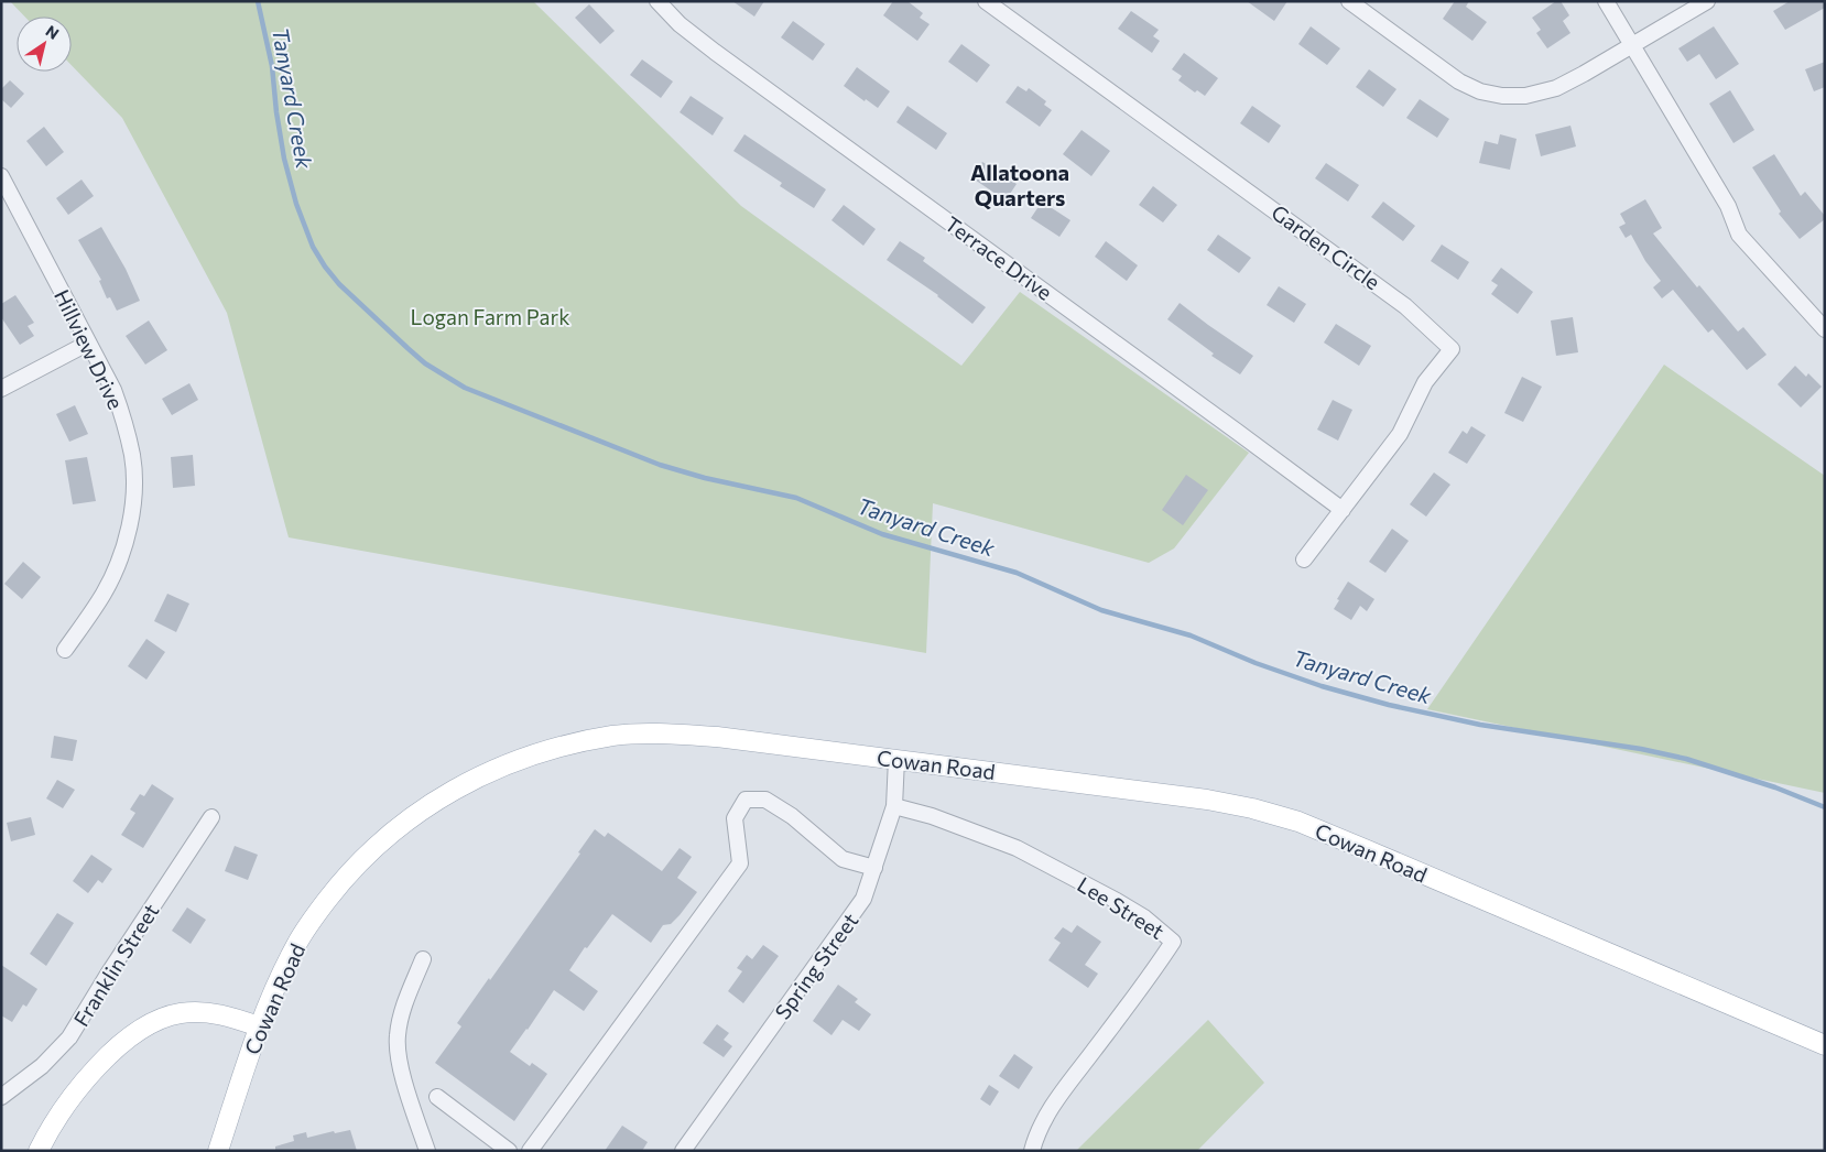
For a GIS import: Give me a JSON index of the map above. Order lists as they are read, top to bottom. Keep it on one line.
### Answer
{"streets":{"main road":["Cowan Road"],"street":["Garden Circle","Terrace Drive","Hillview Drive","Lee Street","Franklin Street","Spring Street"]},"crossings":[["Garden Circle","Terrace Drive"],["Cowan Road","Spring Street"],["Lee Street","Spring Street"]],"districts":["Allatoona Quarters"],"water":["Tanyard Creek"],"parks":["Logan Farm Park"],"north":"top right"}
